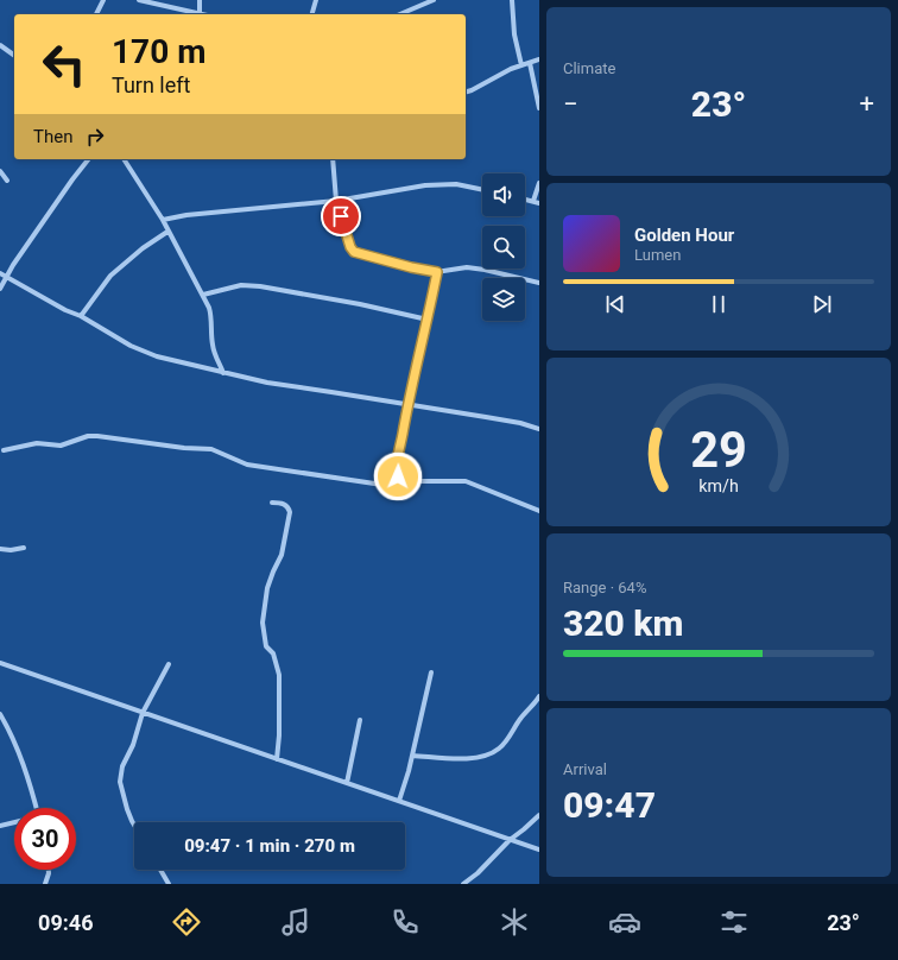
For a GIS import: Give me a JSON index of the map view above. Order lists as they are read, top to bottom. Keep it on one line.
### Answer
{"page":{"tile":["Climate",["Range · 64%","320 km"],["Arrival","09:47"]],"turn":["170 m","Turn left"],"heat":["−","23°","+"],"then":"Then","song":["Golden Hour","Lumen"],"limit":"30","trip":"09:47 · 1 min · 270 m","tabs":["09:46","23°"],"gauge":["29","km/h"]}}
